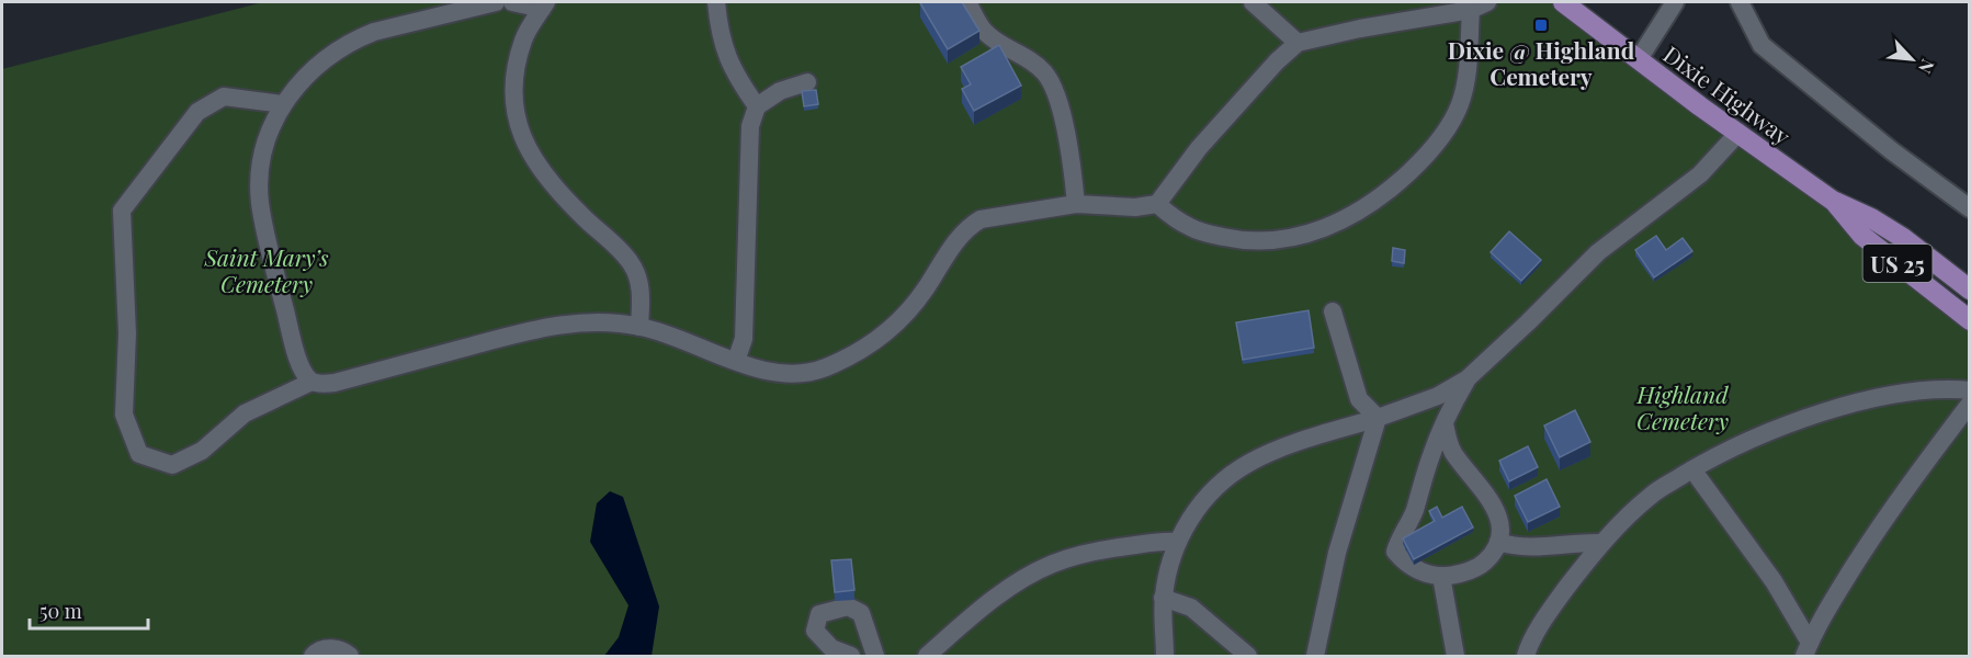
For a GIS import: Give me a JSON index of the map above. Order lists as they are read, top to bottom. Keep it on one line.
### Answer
{"streets":{"main road":["Dixie Highway","US 25"]},"parks":["Saint Mary’s Cemetery","Highland Cemetery"],"places":{"transit":["Dixie @ Highland Cemetery"]},"scale_bar":"50 m","north":"bottom right"}
